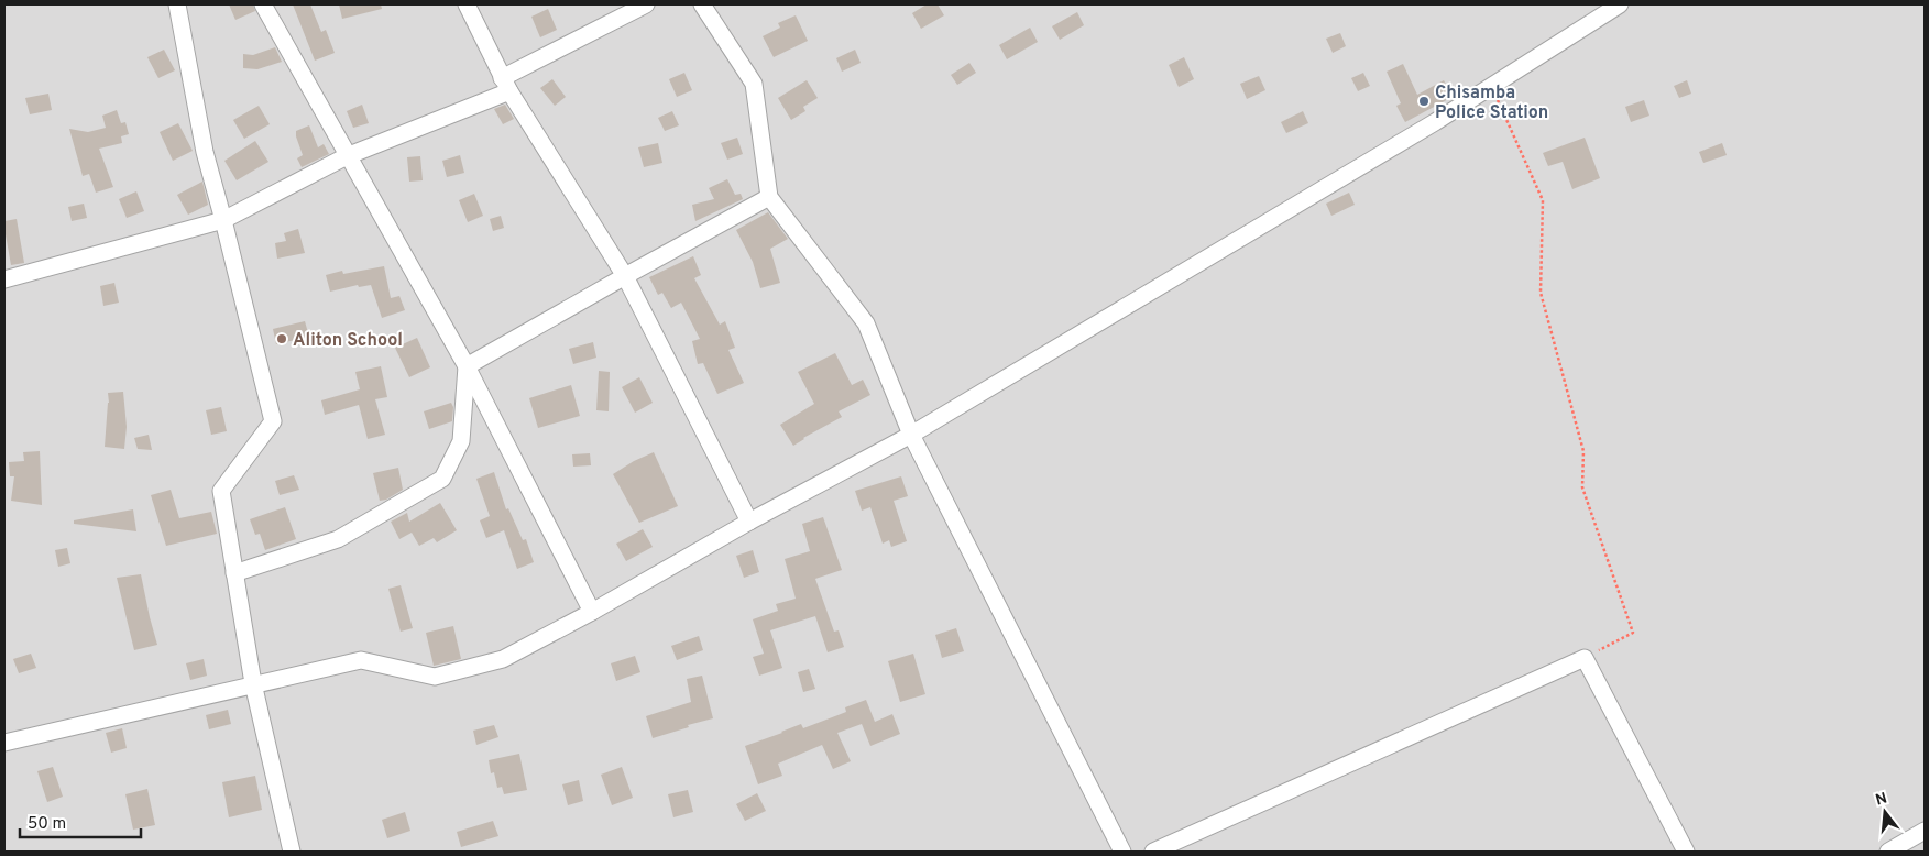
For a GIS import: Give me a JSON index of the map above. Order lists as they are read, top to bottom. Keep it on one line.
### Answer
{"places":["Chisamba Police Station","Aliton School"],"scale_bar":"50 m","north":"top"}
